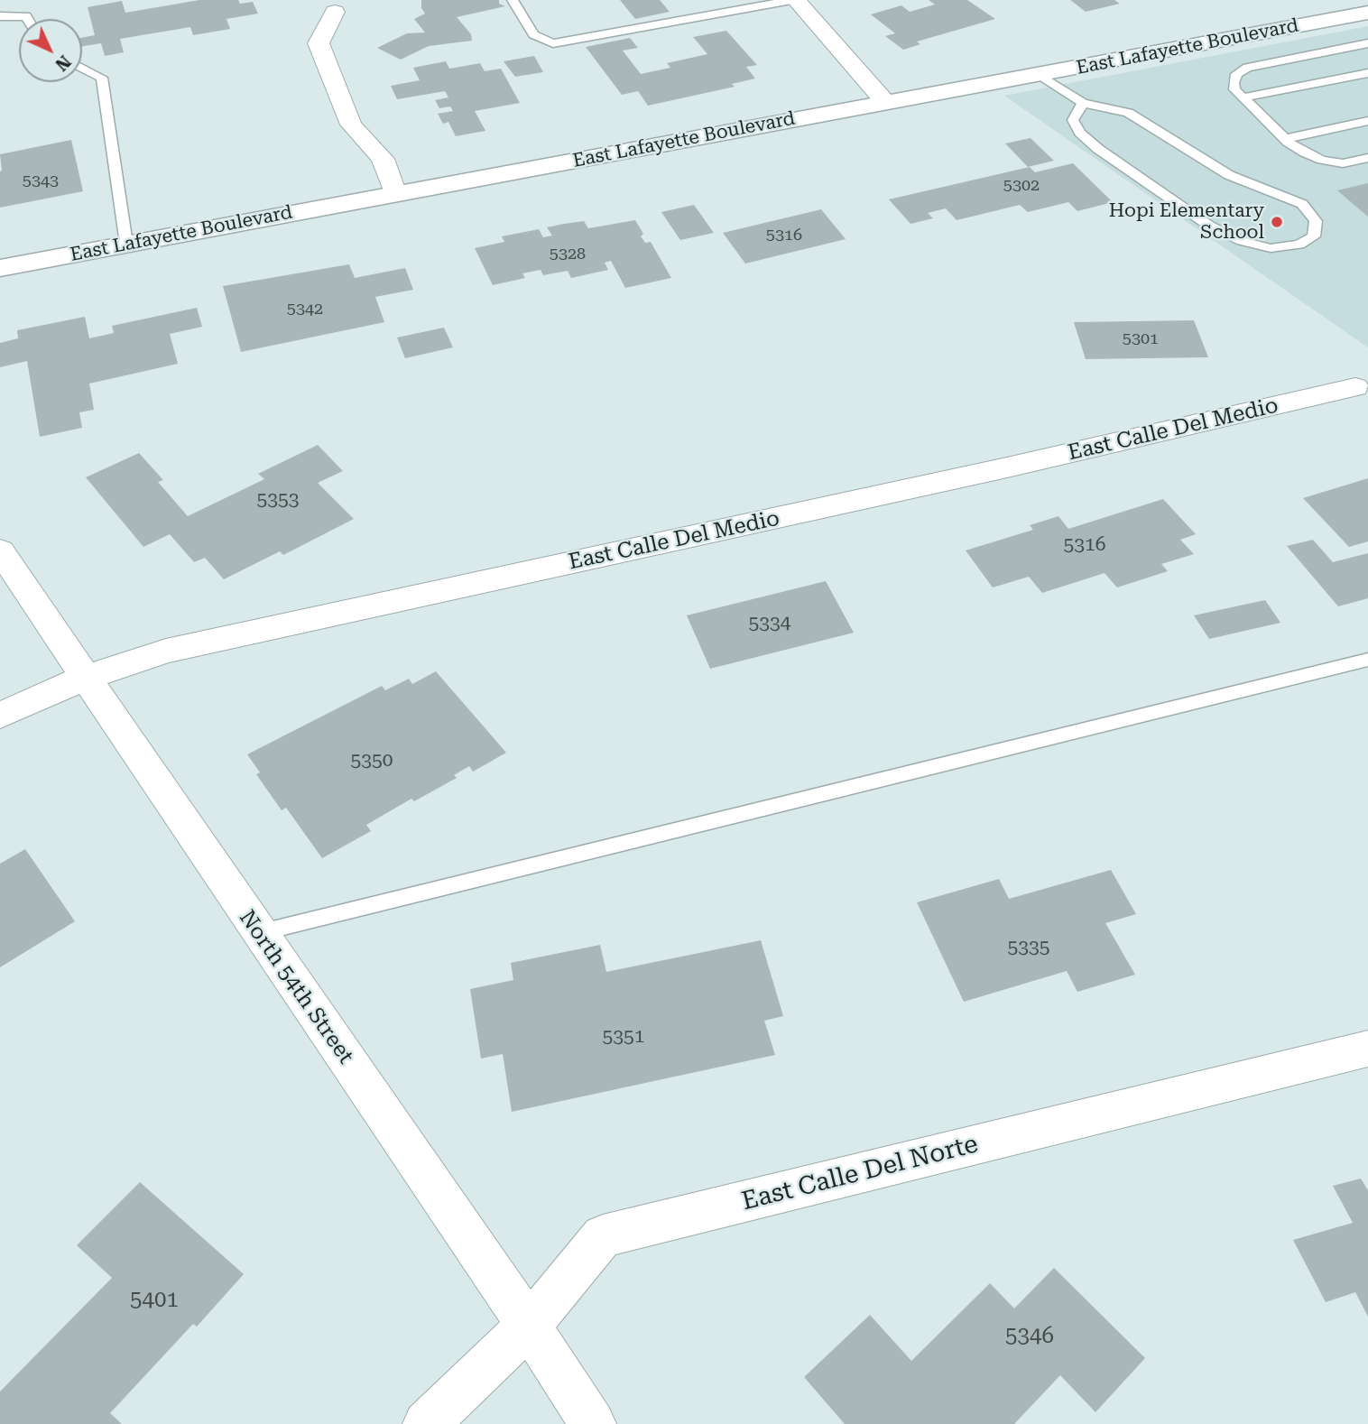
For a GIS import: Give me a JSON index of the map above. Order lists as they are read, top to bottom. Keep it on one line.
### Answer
{"streets":{"street":["East Lafayette Boulevard","East Calle Del Medio","North 54th Street","East Calle Del Norte"]},"crossings":[["East Calle Del Medio","North 54th Street"],["North 54th Street","East Calle Del Norte"]],"places":["Hopi Elementary School"],"house_numbers":["5343","5302","5316","5328","5342","5301","5353","5316","5334","5350","5335","5351","5401","5346"],"north":"bottom right"}
